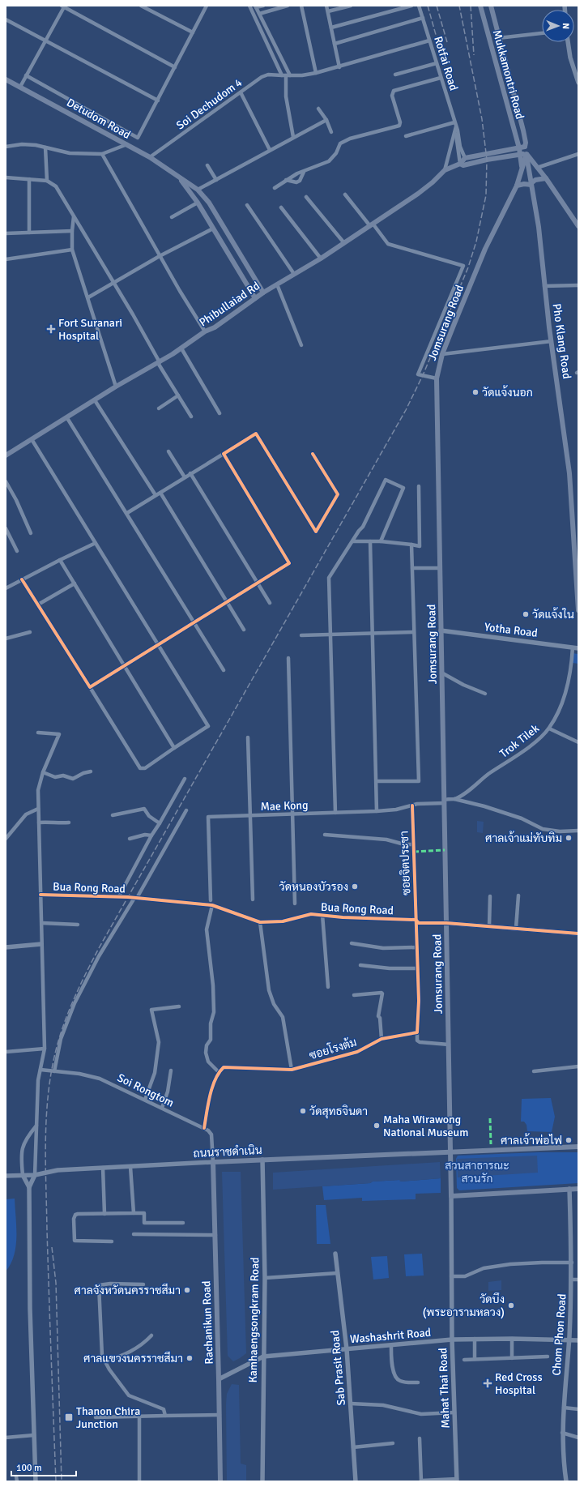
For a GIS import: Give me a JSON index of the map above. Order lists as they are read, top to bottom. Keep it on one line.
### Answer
{"streets":{"main road":["Mukkamontri Road","Detudom Road","Phibullaiad Rd","Jomsurang Road","Pho Klang Road","ถนนราชดำเนิน","Rachanikun Road"],"street":["Rotfai Road","Soi Dechudom 4","Yotha Road","Trok Tilek","Mae Kong","ซอยจิตประชา","Bua Rong Road","ซอยโรงต้ม","Soi Rongtom","Kamhaengsongkram Road","Chom Phon Road","Washashrit Road","Sab Prasit Road","Mahat Thai Road"]},"crossings":[["Rotfai Road","Soi Dechudom 4"],["Rotfai Road","Phibullaiad Rd"],["Mukkamontri Road","Phibullaiad Rd"],["Mukkamontri Road","Jomsurang Road"],["Mukkamontri Road","Pho Klang Road"],["Soi Dechudom 4","Detudom Road"],["Detudom Road","Phibullaiad Rd"],["Phibullaiad Rd","Jomsurang Road"],["Phibullaiad Rd","Pho Klang Road"],["Jomsurang Road","Pho Klang Road"],["Jomsurang Road","Yotha Road"],["Jomsurang Road","Mae Kong"],["Jomsurang Road","Bua Rong Road"],["Jomsurang Road","ถนนราชดำเนิน"],["Jomsurang Road","Mahat Thai Road"],["Yotha Road","Trok Tilek"],["Mae Kong","ซอยจิตประชา"],["ซอยจิตประชา","Bua Rong Road"],["ถนนราชดำเนิน","Kamhaengsongkram Road"],["ถนนราชดำเนิน","Rachanikun Road"],["Kamhaengsongkram Road","Washashrit Road"],["Rachanikun Road","Washashrit Road"],["Chom Phon Road","Washashrit Road"],["Washashrit Road","Sab Prasit Road"],["Washashrit Road","Mahat Thai Road"]],"parks":["สวนสาธารณะ สวนรัก"],"places":{"health":["Fort Suranari Hospital","Red Cross Hospital"],"other":["วัดแจ้งนอก","วัดแจ้งใน","ศาลเจ้าแม่ทับทิม","วัดหนองบัวรอง","วัดสุทธจินดา","Maha Wirawong National Museum","ศาลเจ้าพ่อไฟ","ศาลจังหวัดนครราชสีมา","วัดบึง (พระอารามหลวง)","ศาลแขวงนครราชสีมา"],"transit":["Thanon Chira Junction"]},"scale_bar":"100 m","north":"right"}
